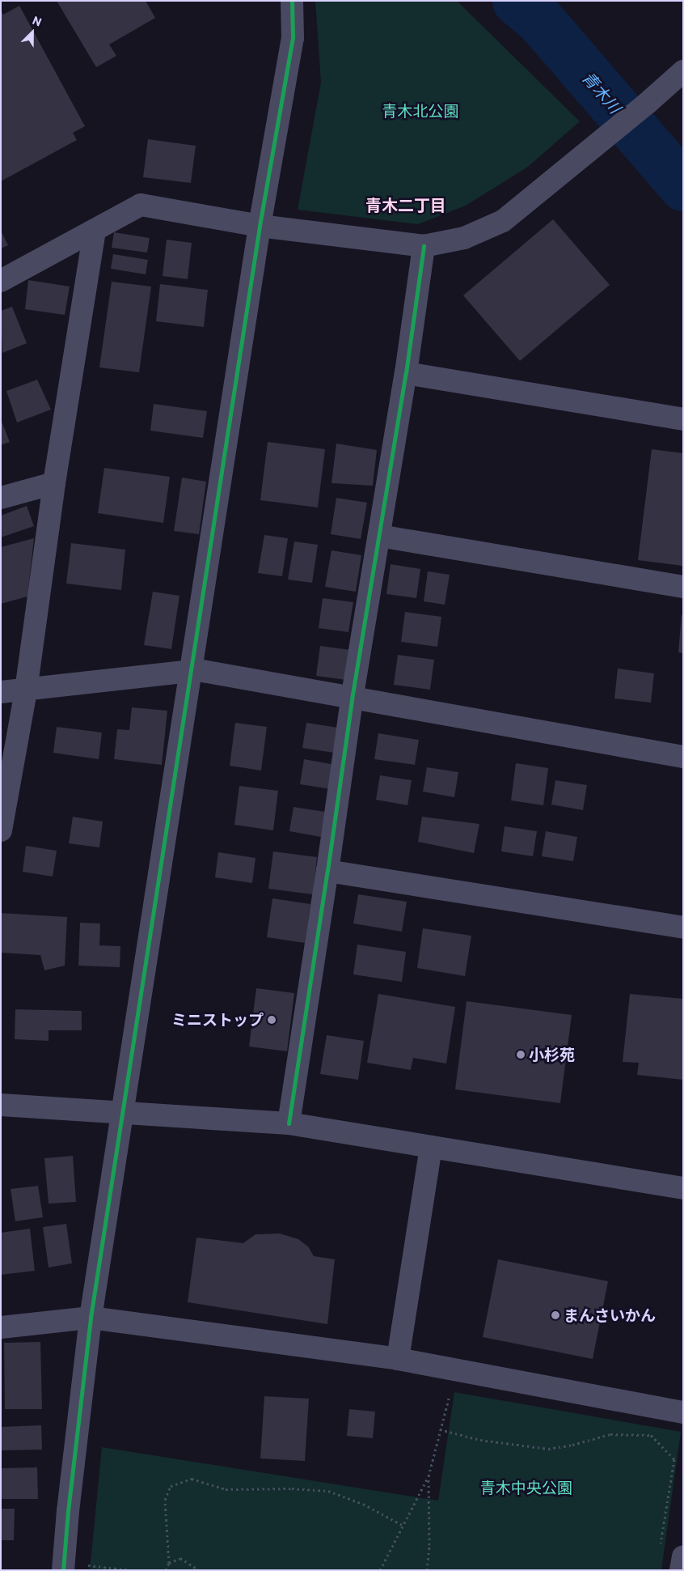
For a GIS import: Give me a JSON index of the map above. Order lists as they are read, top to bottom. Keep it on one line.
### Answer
{"districts":["青木二丁目"],"water":["青木川"],"parks":["青木北公園","青木中央公園"],"places":["ミニストップ","小杉苑","まんさいかん"],"north":"top right"}
